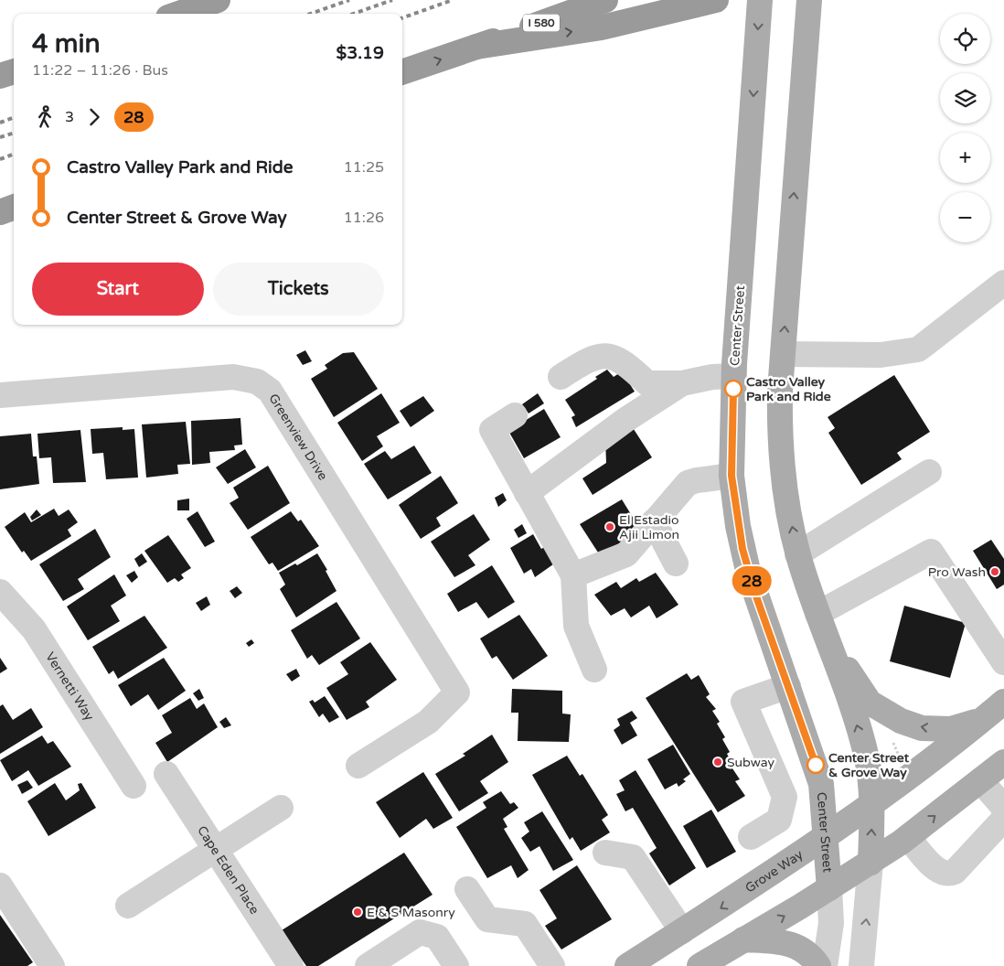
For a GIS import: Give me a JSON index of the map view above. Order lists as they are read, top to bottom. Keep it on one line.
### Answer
{"streets":{"highway":["I 580"],"main road":["Center Street","Grove Way"],"street":["Greenview Drive","Vernetti Way","Cape Eden Place"]},"crossings":[["Center Street","Grove Way"]],"places":["Castro Valley Park and Ride","El Estadio Ajii Limon","Pro Wash","Subway","Center Street & Grove Way","E & S Masonry"],"lines":["bus line 28"],"page":{"on_map":"28","map_buttons":["+","−"],"heading":["4 min","11:22 – 11:26 · Bus","$3.19"],"legs":["3","28"],"list":[{"name":"Castro Valley Park and Ride","value":"11:25"},{"name":"Center Street & Grove Way","value":"11:26"}],"buttons":["Start","Tickets"]}}
